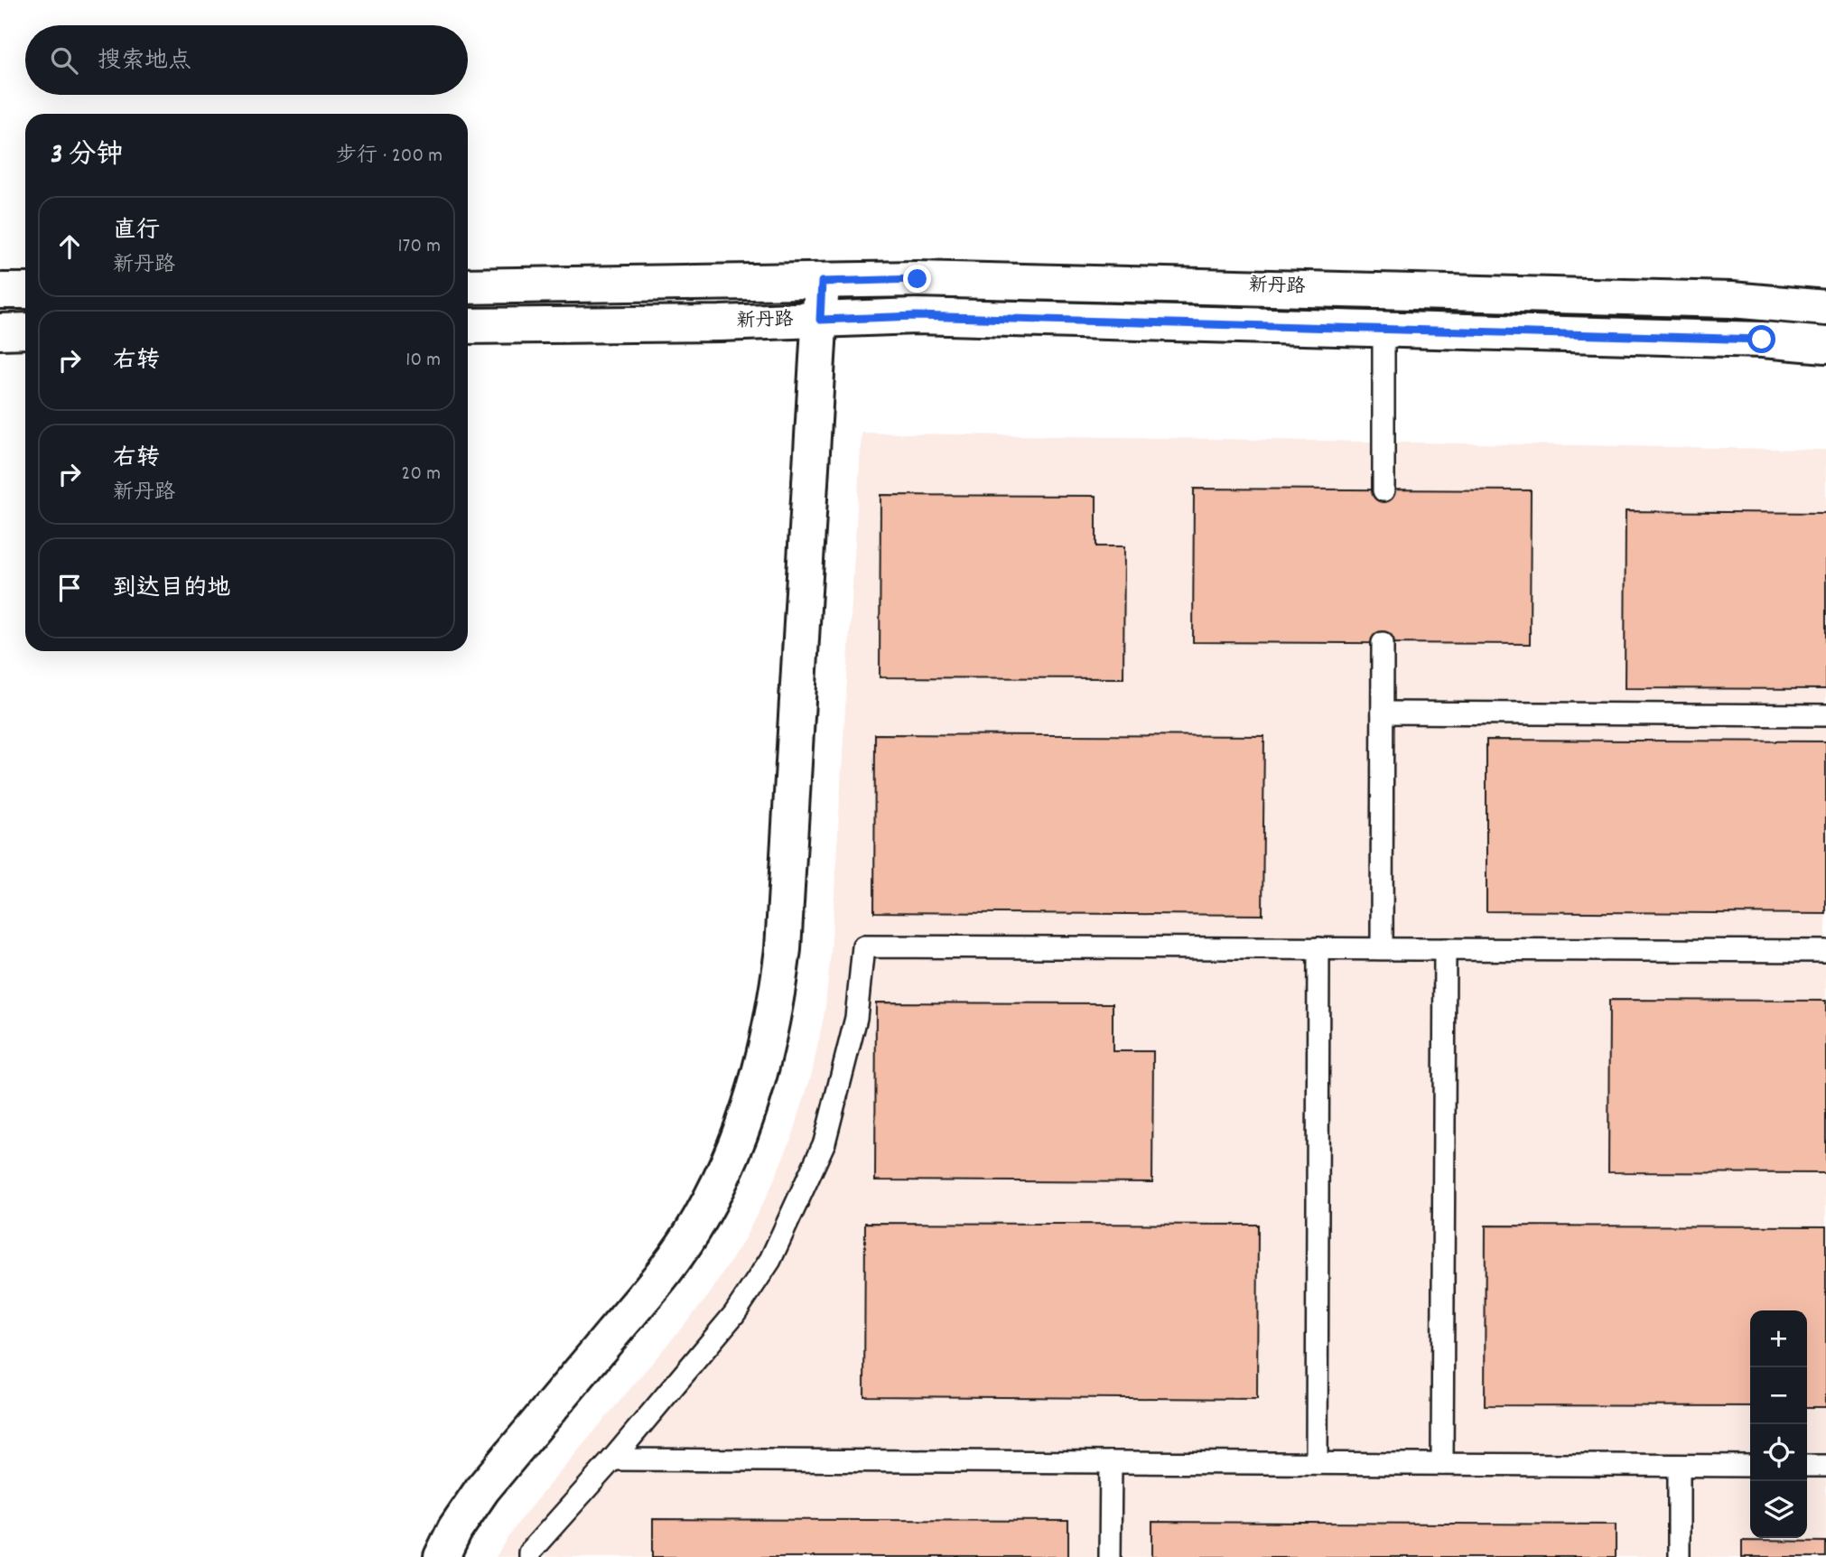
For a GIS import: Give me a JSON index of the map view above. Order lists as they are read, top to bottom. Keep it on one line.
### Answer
{"streets":{"main road":["新丹路"]},"page":{"search":"搜索地点","heading":["3 分钟","步行 · 200 m"],"list":[["直行","新丹路","170 m"],["右转","10 m"],["右转","新丹路","20 m"],"到达目的地"],"map_buttons":["+","−"]}}
